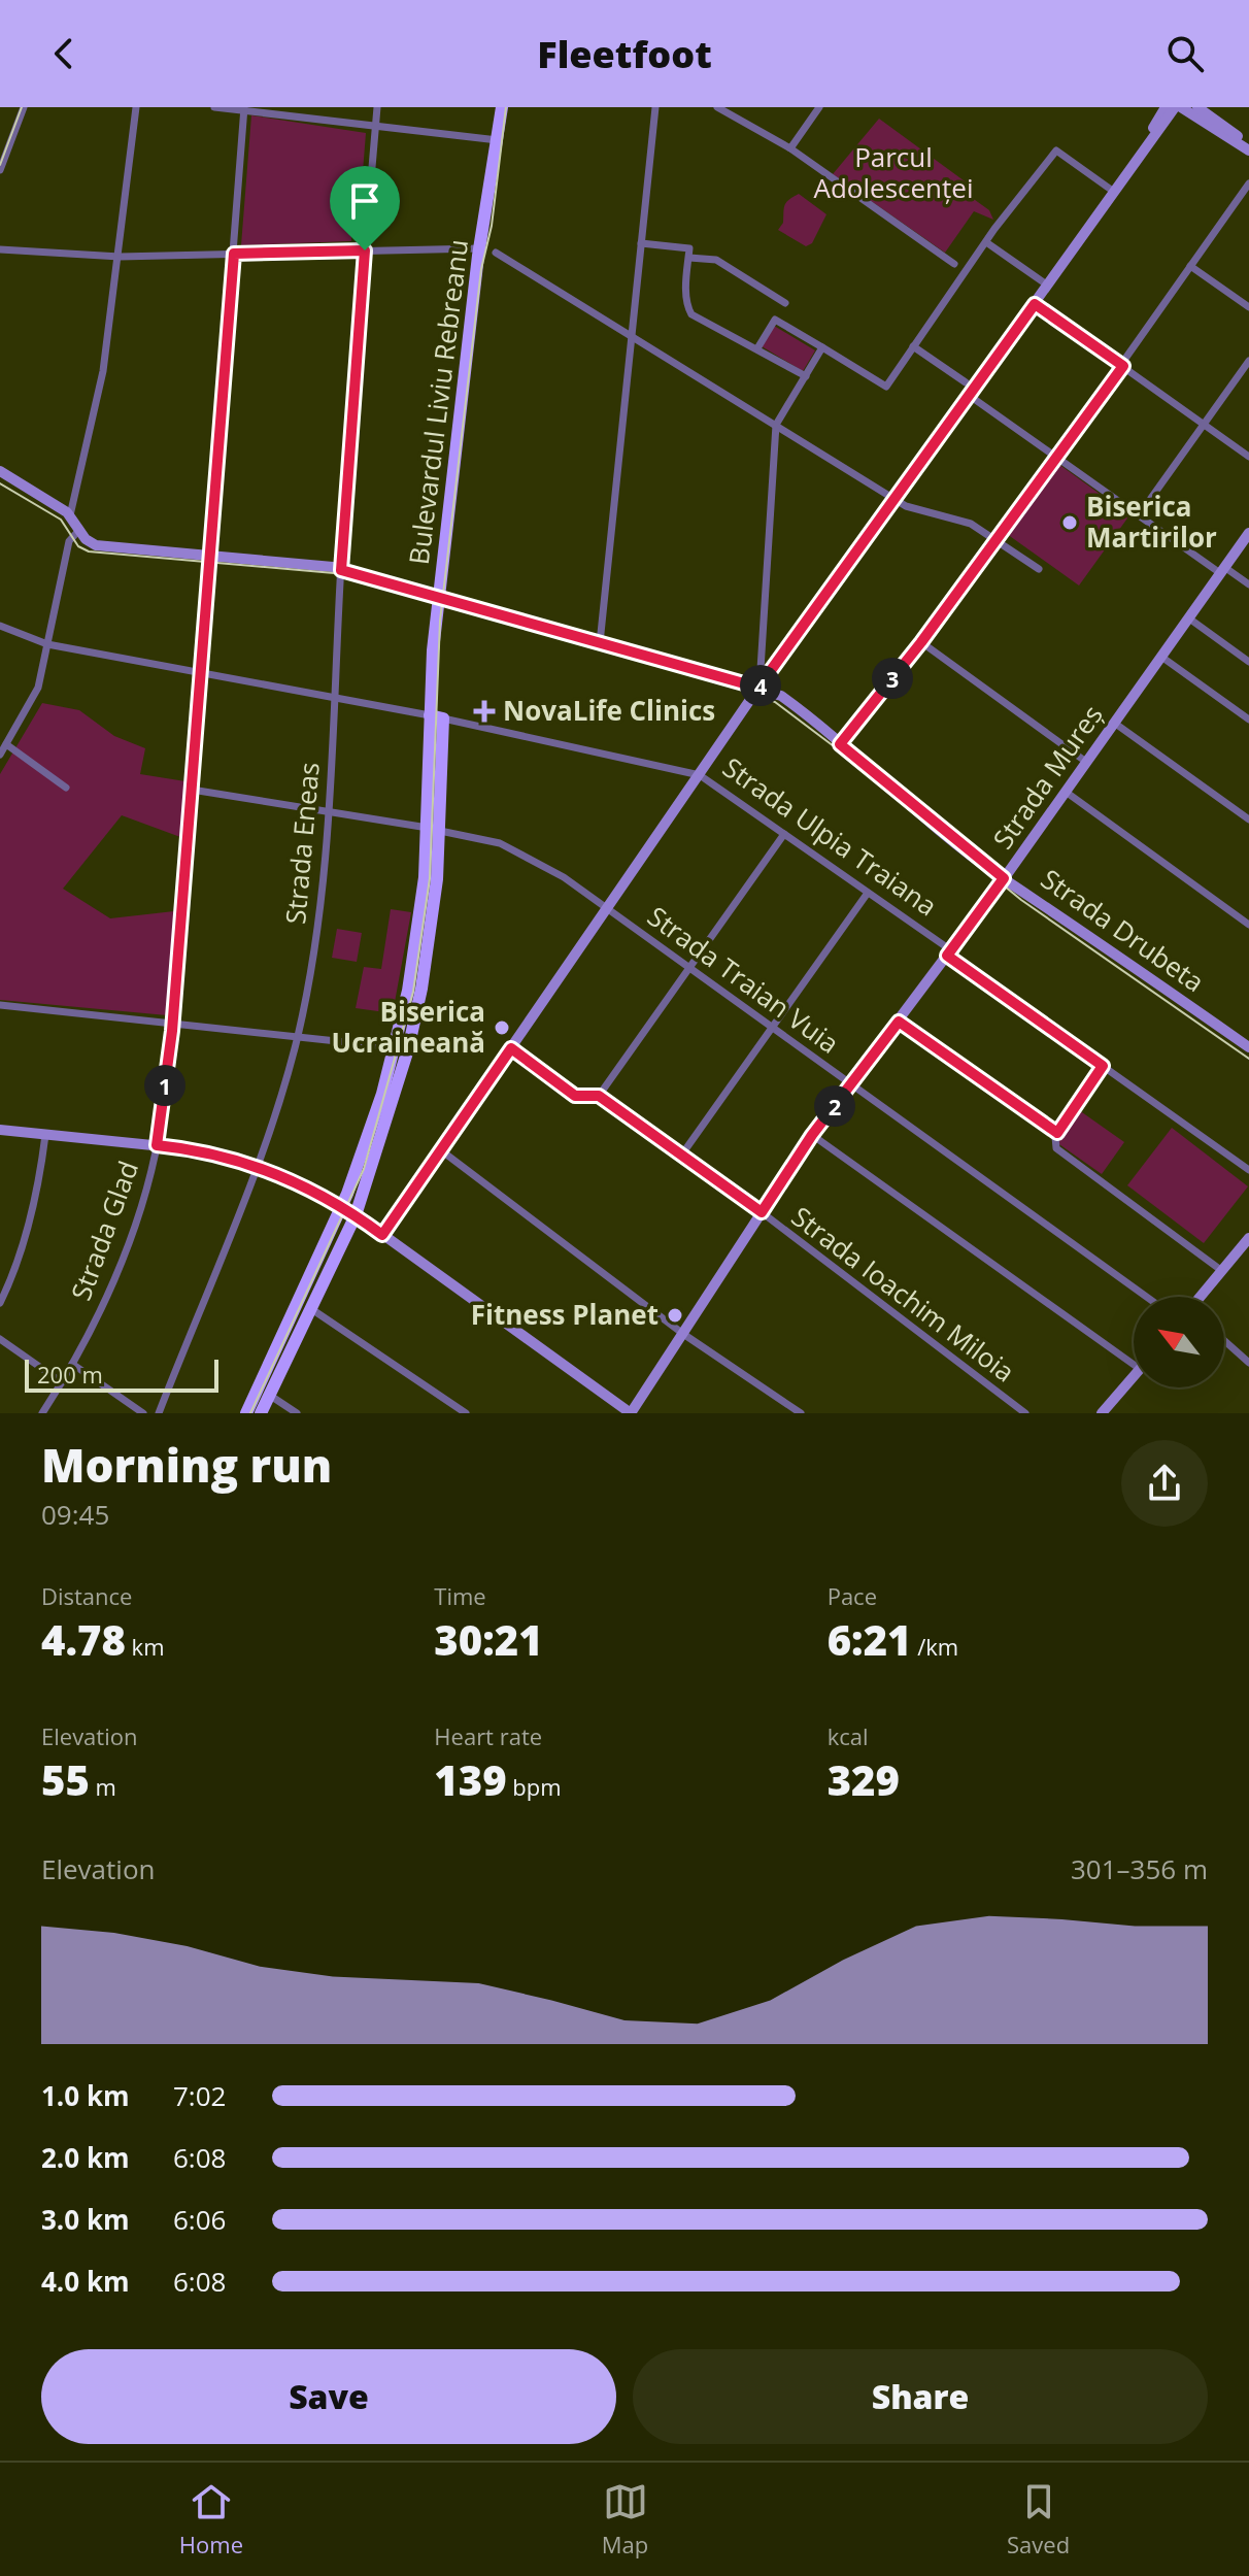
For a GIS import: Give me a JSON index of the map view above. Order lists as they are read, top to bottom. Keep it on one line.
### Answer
{"streets":{"main road":["Bulevardul Liviu Rebreanu"],"street":["Strada Mureș","Strada Ulpia Traiana","Strada Eneas","Strada Drubeta","Strada Traian Vuia","Strada Glad","Strada Ioachim Miloia"]},"crossings":[["Bulevardul Liviu Rebreanu","Strada Ulpia Traiana"],["Bulevardul Liviu Rebreanu","Strada Drubeta"],["Bulevardul Liviu Rebreanu","Strada Traian Vuia"],["Strada Mureș","Strada Ulpia Traiana"],["Strada Mureș","Strada Drubeta"],["Strada Mureș","Strada Traian Vuia"],["Strada Mureș","Strada Ioachim Miloia"],["Strada Ulpia Traiana","Strada Eneas"],["Strada Ulpia Traiana","Strada Glad"],["Strada Eneas","Strada Drubeta"],["Strada Eneas","Strada Traian Vuia"],["Strada Drubeta","Strada Glad"],["Strada Traian Vuia","Strada Glad"]],"parks":["Parcul Adolescenței"],"places":{"other":["Biserica Martirilor","Biserica Ucraineană","Fitness Planet"],"health":["NovaLife Clinics"]},"scale_bar":"200 m","north":"top left","page":{"header":"Fleetfoot","pins":["3","4","1","2"],"scale":"200 m","heading":["Morning run","09:45"],"stats":[["Distance","4.78 km"],["Time","30:21"],["Pace","6:21 /km"],["Elevation","55 m"],["Heart rate","139 bpm"],["kcal","329"]],"chart":["Elevation","301–356 m"],"list":[{"name":"1.0 km","note":"7:02"},{"name":"2.0 km","note":"6:08"},{"name":"3.0 km","note":"6:06"},{"name":"4.0 km","note":"6:08"}],"buttons":["Save","Share"],"tabs":["Home","Map","Saved"]}}
